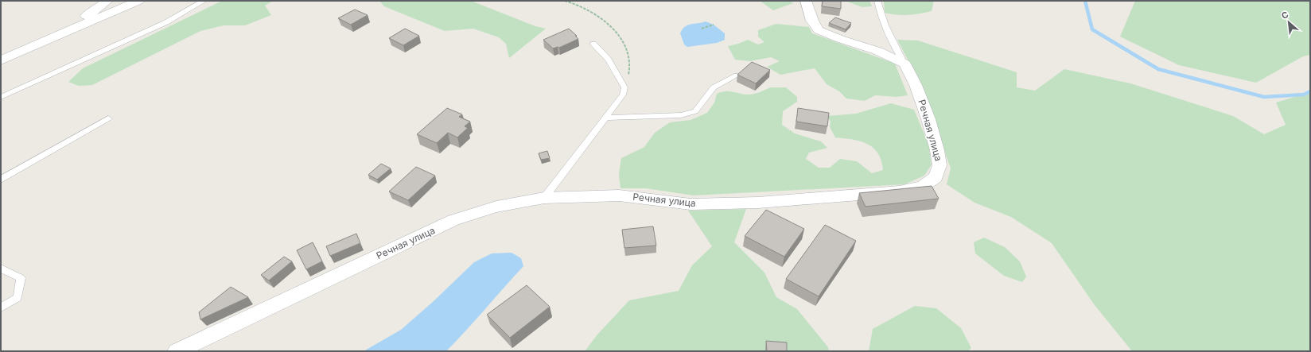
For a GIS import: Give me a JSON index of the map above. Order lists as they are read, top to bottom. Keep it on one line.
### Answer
{"streets":{"street":["Речная улица"]},"north":"top left"}
